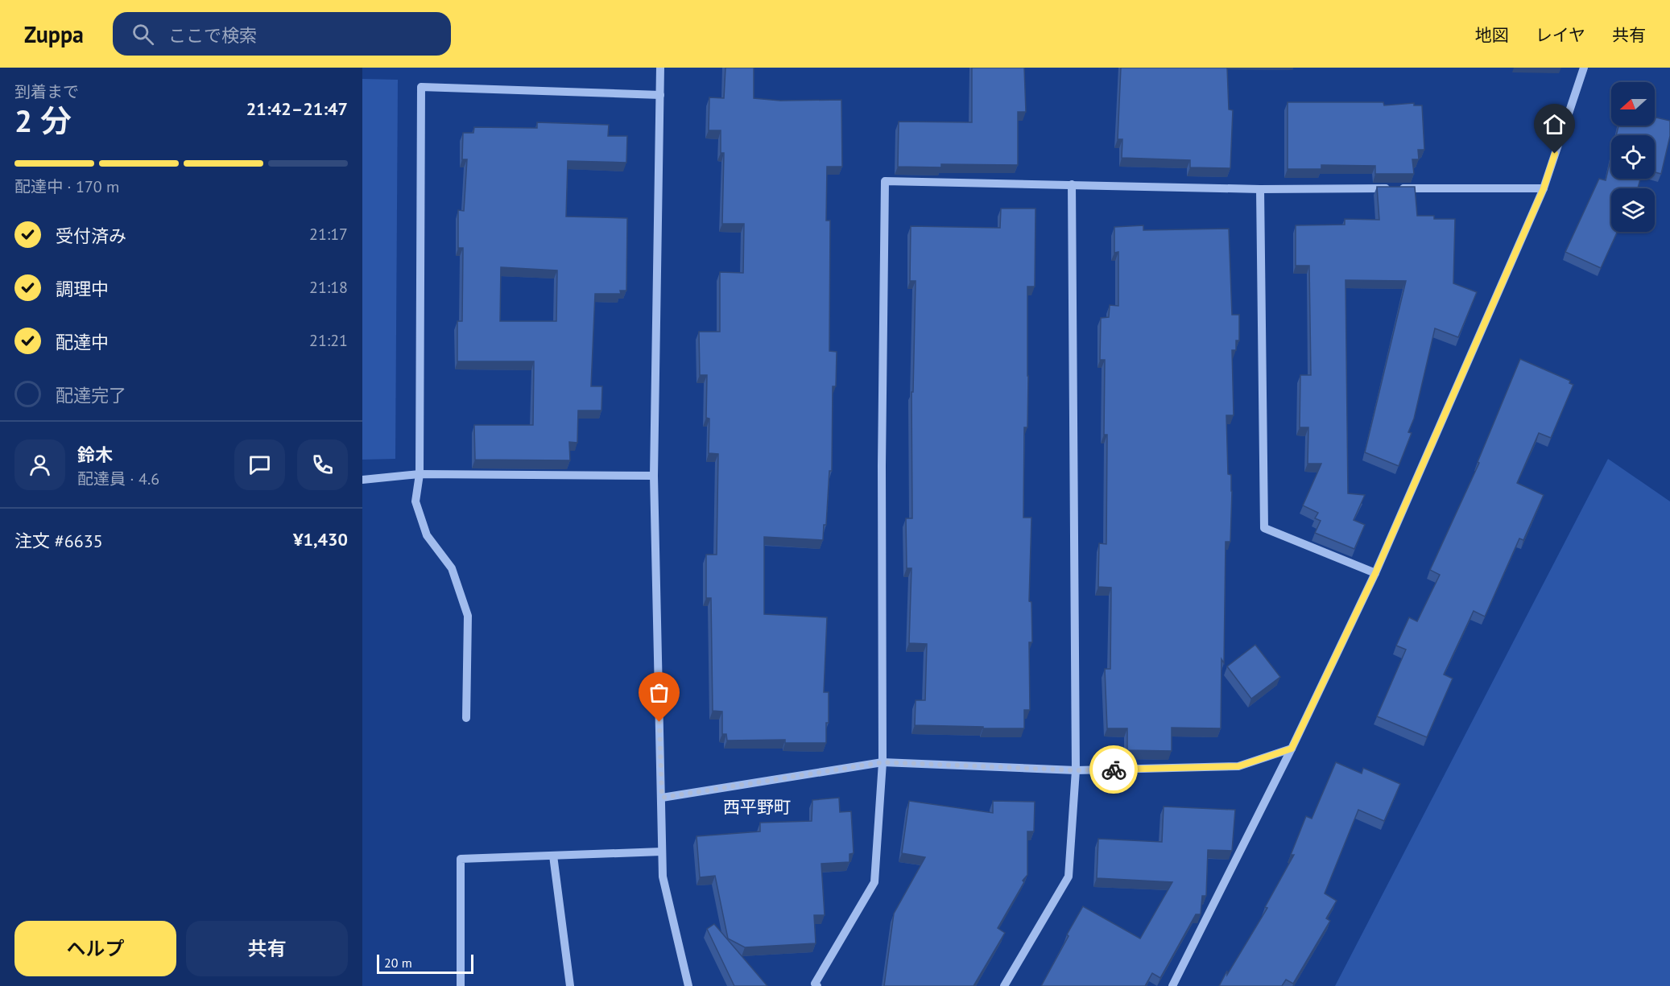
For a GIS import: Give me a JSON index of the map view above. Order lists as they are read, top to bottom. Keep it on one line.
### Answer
{"districts":["西平野町"],"scale_bar":"20 m","north":"left","page":{"header":"Zuppa","search":"ここで検索","nav":["地図","レイヤ","共有"],"heading":["2 分","到着まで","21:42–21:47"],"panel":["鈴木","配達員 · 4.6","注文 #6635","¥1,430"],"bar":"配達中 · 170 m","list":[["受付済み","21:17"],["調理中","21:18"],["配達中","21:21"],"配達完了"],"buttons":["ヘルプ","共有"],"scale":"20 m"}}
